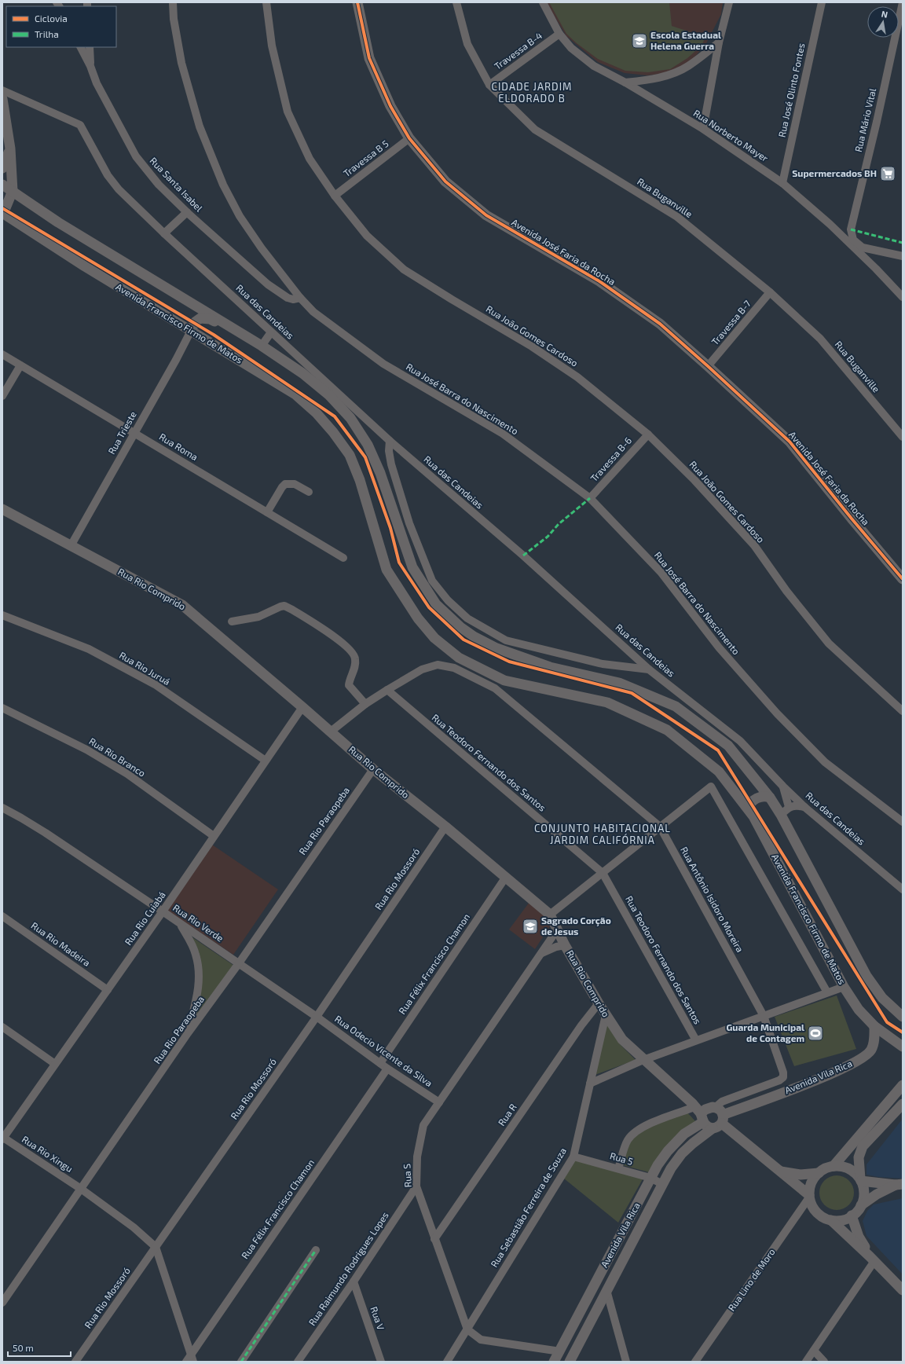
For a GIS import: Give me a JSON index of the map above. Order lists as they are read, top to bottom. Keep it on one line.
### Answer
{"streets":{"street":["Travessa B-4","Rua José Olinto Fontes","Rua Mário Vital","Rua Norberto Mayer","Travessa B 5","Rua Santa Isabel","Rua Buganville","Avenida José Faria da Rocha","Rua das Candeias","Travessa B-7","Avenida Francisco Firmo de Matos","Rua João Gomes Cardoso","Rua José Barra do Nascimento","Rua Trieste","Rua Roma","Travessa B-6","Rua Rio Comprido","Rua Rio Juruá","Rua Rio Branco","Rua Teodoro Fernando dos Santos","Rua Rio Paraopeba","Rua Rio Mossoró","Rua Antônio Isidoro Moreira","Rua Rio Cuiabá","Rua Rio Verde","Rua Rio Madeira","Rua Félix Francisco Chamon","Rua Odecio Vicente da Silva","Avenida Vila Rica","Rua R","Rua Rio Xingu","Rua 5","Rua S","Rua Sebastião Ferreira de Souza","Rua Raimundo Rodrigues Lopes","Rua Lino de Moro","Rua V"]},"crossings":[["Travessa B-4","Rua Norberto Mayer"],["Travessa B-4","Rua Buganville"],["Rua José Olinto Fontes","Rua Norberto Mayer"],["Travessa B 5","Avenida José Faria da Rocha"],["Travessa B 5","Rua João Gomes Cardoso"],["Rua Santa Isabel","Rua José Barra do Nascimento"],["Rua Buganville","Travessa B-7"],["Avenida José Faria da Rocha","Travessa B-7"],["Avenida Francisco Firmo de Matos","Rua Trieste"],["Avenida Francisco Firmo de Matos","Avenida Vila Rica"],["Rua João Gomes Cardoso","Travessa B-6"],["Rua José Barra do Nascimento","Travessa B-6"],["Rua Trieste","Rua Roma"],["Rua Trieste","Rua Rio Comprido"],["Rua Rio Comprido","Rua Rio Paraopeba"],["Rua Rio Comprido","Rua Rio Mossoró"],["Rua Rio Comprido","Rua Antônio Isidoro Moreira"],["Rua Rio Comprido","Rua Rio Cuiabá"],["Rua Rio Comprido","Rua Félix Francisco Chamon"],["Rua Rio Comprido","Avenida Vila Rica"],["Rua Rio Comprido","Rua R"],["Rua Rio Comprido","Rua S"],["Rua Rio Comprido","Rua Sebastião Ferreira de Souza"],["Rua Rio Juruá","Rua Rio Cuiabá"],["Rua Rio Branco","Rua Rio Cuiabá"],["Rua Teodoro Fernando dos Santos","Rua Antônio Isidoro Moreira"],["Rua Rio Paraopeba","Rua Rio Verde"],["Rua Rio Paraopeba","Rua Rio Xingu"],["Rua Rio Mossoró","Rua Rio Verde"],["Rua Rio Mossoró","Rua Odecio Vicente da Silva"],["Rua Rio Mossoró","Rua Rio Xingu"],["Rua Antônio Isidoro Moreira","Avenida Vila Rica"],["Rua Rio Cuiabá","Rua Rio Verde"],["Rua Rio Cuiabá","Rua Rio Madeira"],["Rua Rio Cuiabá","Rua Rio Xingu"],["Rua Rio Verde","Rua Odecio Vicente da Silva"],["Rua Félix Francisco Chamon","Rua Odecio Vicente da Silva"],["Rua Odecio Vicente da Silva","Rua S"],["Avenida Vila Rica","Rua 5"],["Rua R","Rua S"],["Rua 5","Rua Sebastião Ferreira de Souza"],["Rua S","Rua Sebastião Ferreira de Souza"],["Rua S","Rua Raimundo Rodrigues Lopes"],["Rua Raimundo Rodrigues Lopes","Rua V"]],"districts":["CIDADE JARDIM ELDORADO B","CONJUNTO HABITACIONAL JARDIM CALIFÓRNIA"],"places":{"school or university":["Escola Estadual Helena Guerra","Sagrado Corção de Jesus"],"supermarket":["Supermercados BH"],"sports":["Guarda Municipal de Contagem"]},"legend":["Ciclovia","Trilha"],"scale_bar":"50 m","north":"top"}
